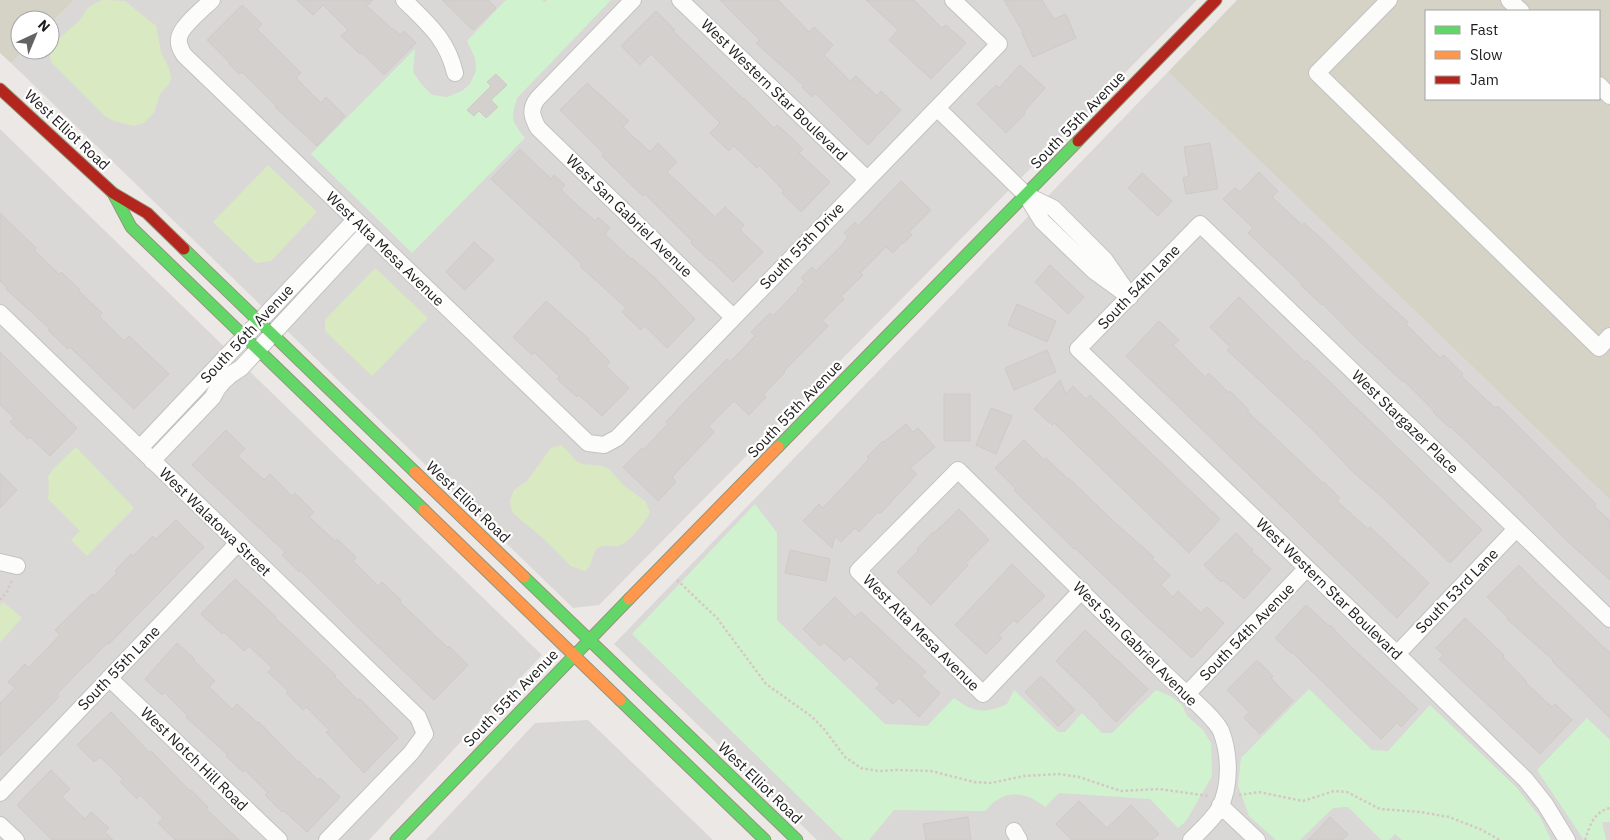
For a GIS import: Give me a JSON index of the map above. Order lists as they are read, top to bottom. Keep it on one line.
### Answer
{"streets":{"main road":["South 55th Avenue","West Elliot Road"],"street":["West Western Star Boulevard","West San Gabriel Avenue","South 55th Drive","West Alta Mesa Avenue","South 54th Lane","South 56th Avenue","West Stargazer Place","West Walatowa Street","South 53rd Lane","South 54th Avenue","South 55th Lane","West Notch Hill Road"]},"crossings":[["West Western Star Boulevard","South 55th Drive"],["West Western Star Boulevard","South 54th Lane"],["West Western Star Boulevard","South 53rd Lane"],["West Western Star Boulevard","South 54th Avenue"],["South 55th Avenue","West Elliot Road"],["West Elliot Road","South 56th Avenue"],["West San Gabriel Avenue","South 55th Drive"],["West San Gabriel Avenue","West Alta Mesa Avenue"],["West San Gabriel Avenue","South 54th Avenue"],["South 55th Drive","West Alta Mesa Avenue"],["West Alta Mesa Avenue","South 56th Avenue"],["South 54th Lane","West Stargazer Place"],["South 56th Avenue","West Walatowa Street"],["West Stargazer Place","South 53rd Lane"],["West Walatowa Street","South 55th Lane"],["South 55th Lane","West Notch Hill Road"]],"legend":["Fast","Slow","Jam"],"north":"top right"}
